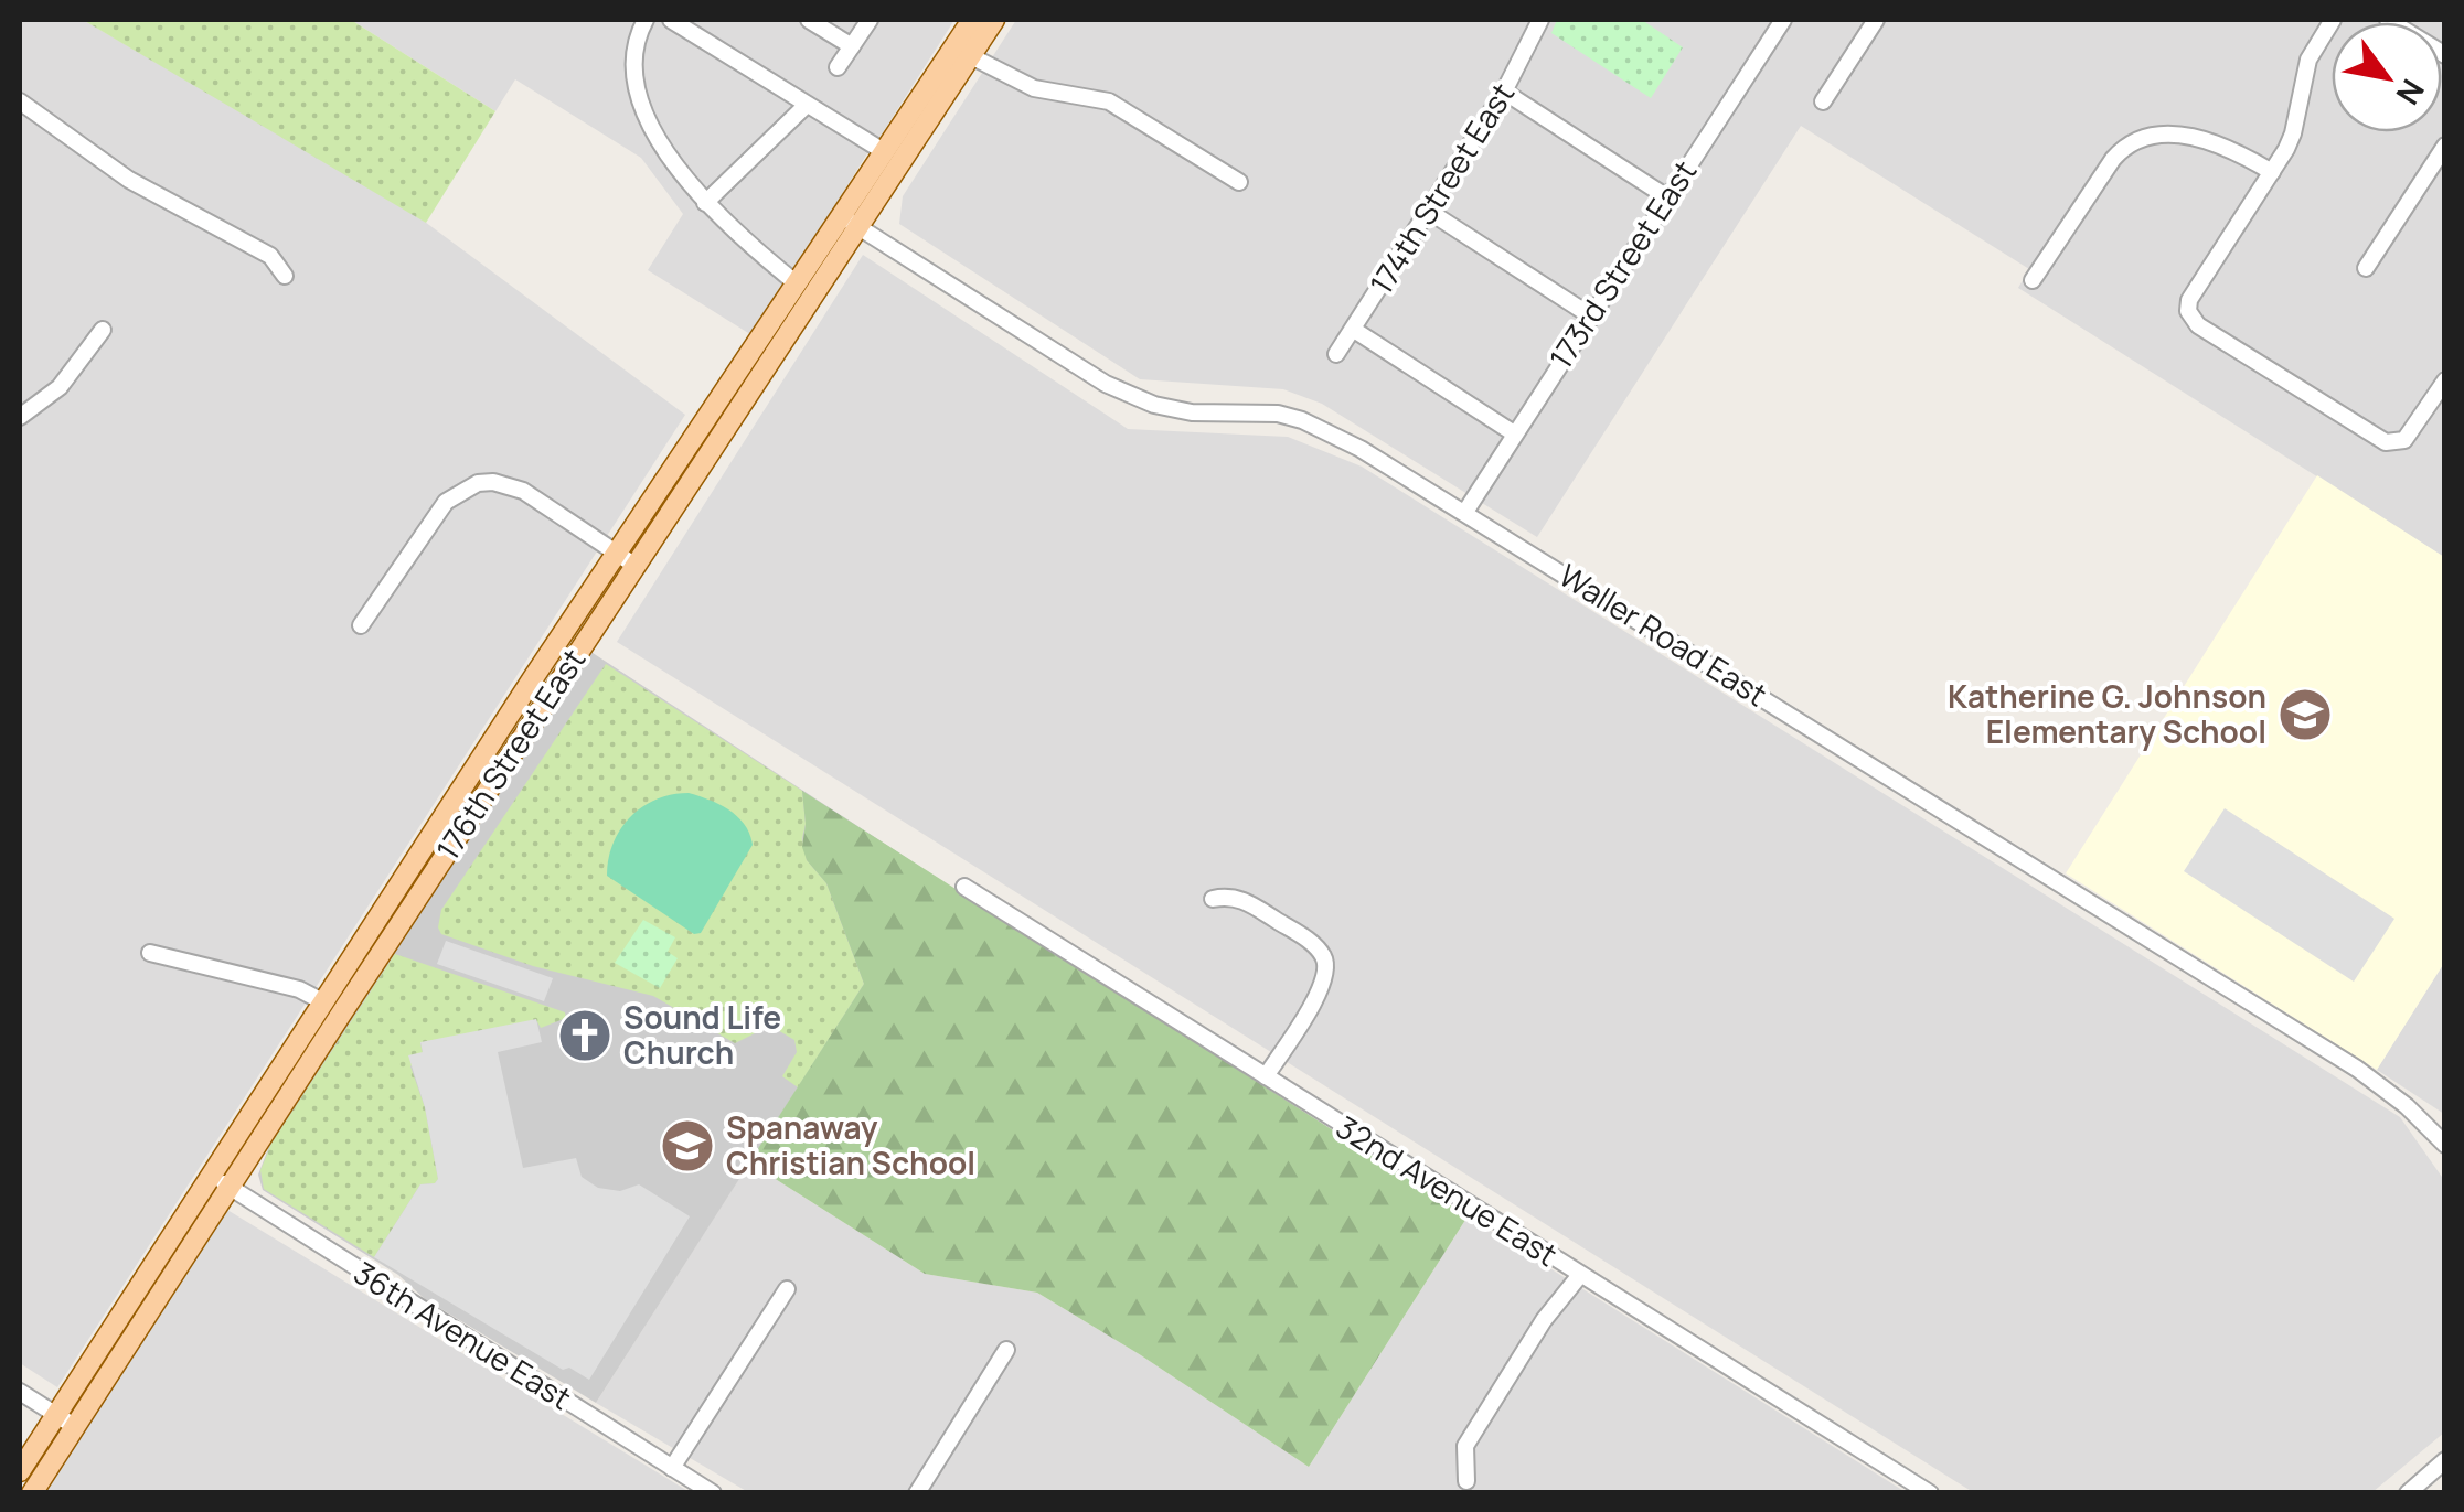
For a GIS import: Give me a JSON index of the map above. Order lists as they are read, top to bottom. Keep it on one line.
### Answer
{"streets":{"main road":["176th Street East"],"street":["174th Street East","173rd Street East","Waller Road East","32nd Avenue East","36th Avenue East"]},"crossings":[["173rd Street East","Waller Road East"],["Waller Road East","176th Street East"],["176th Street East","36th Avenue East"]],"places":{"school or university":["Katherine G. Johnson Elementary School","Spanaway Christian School"],"church":["Sound Life Church"]},"north":"bottom right"}
